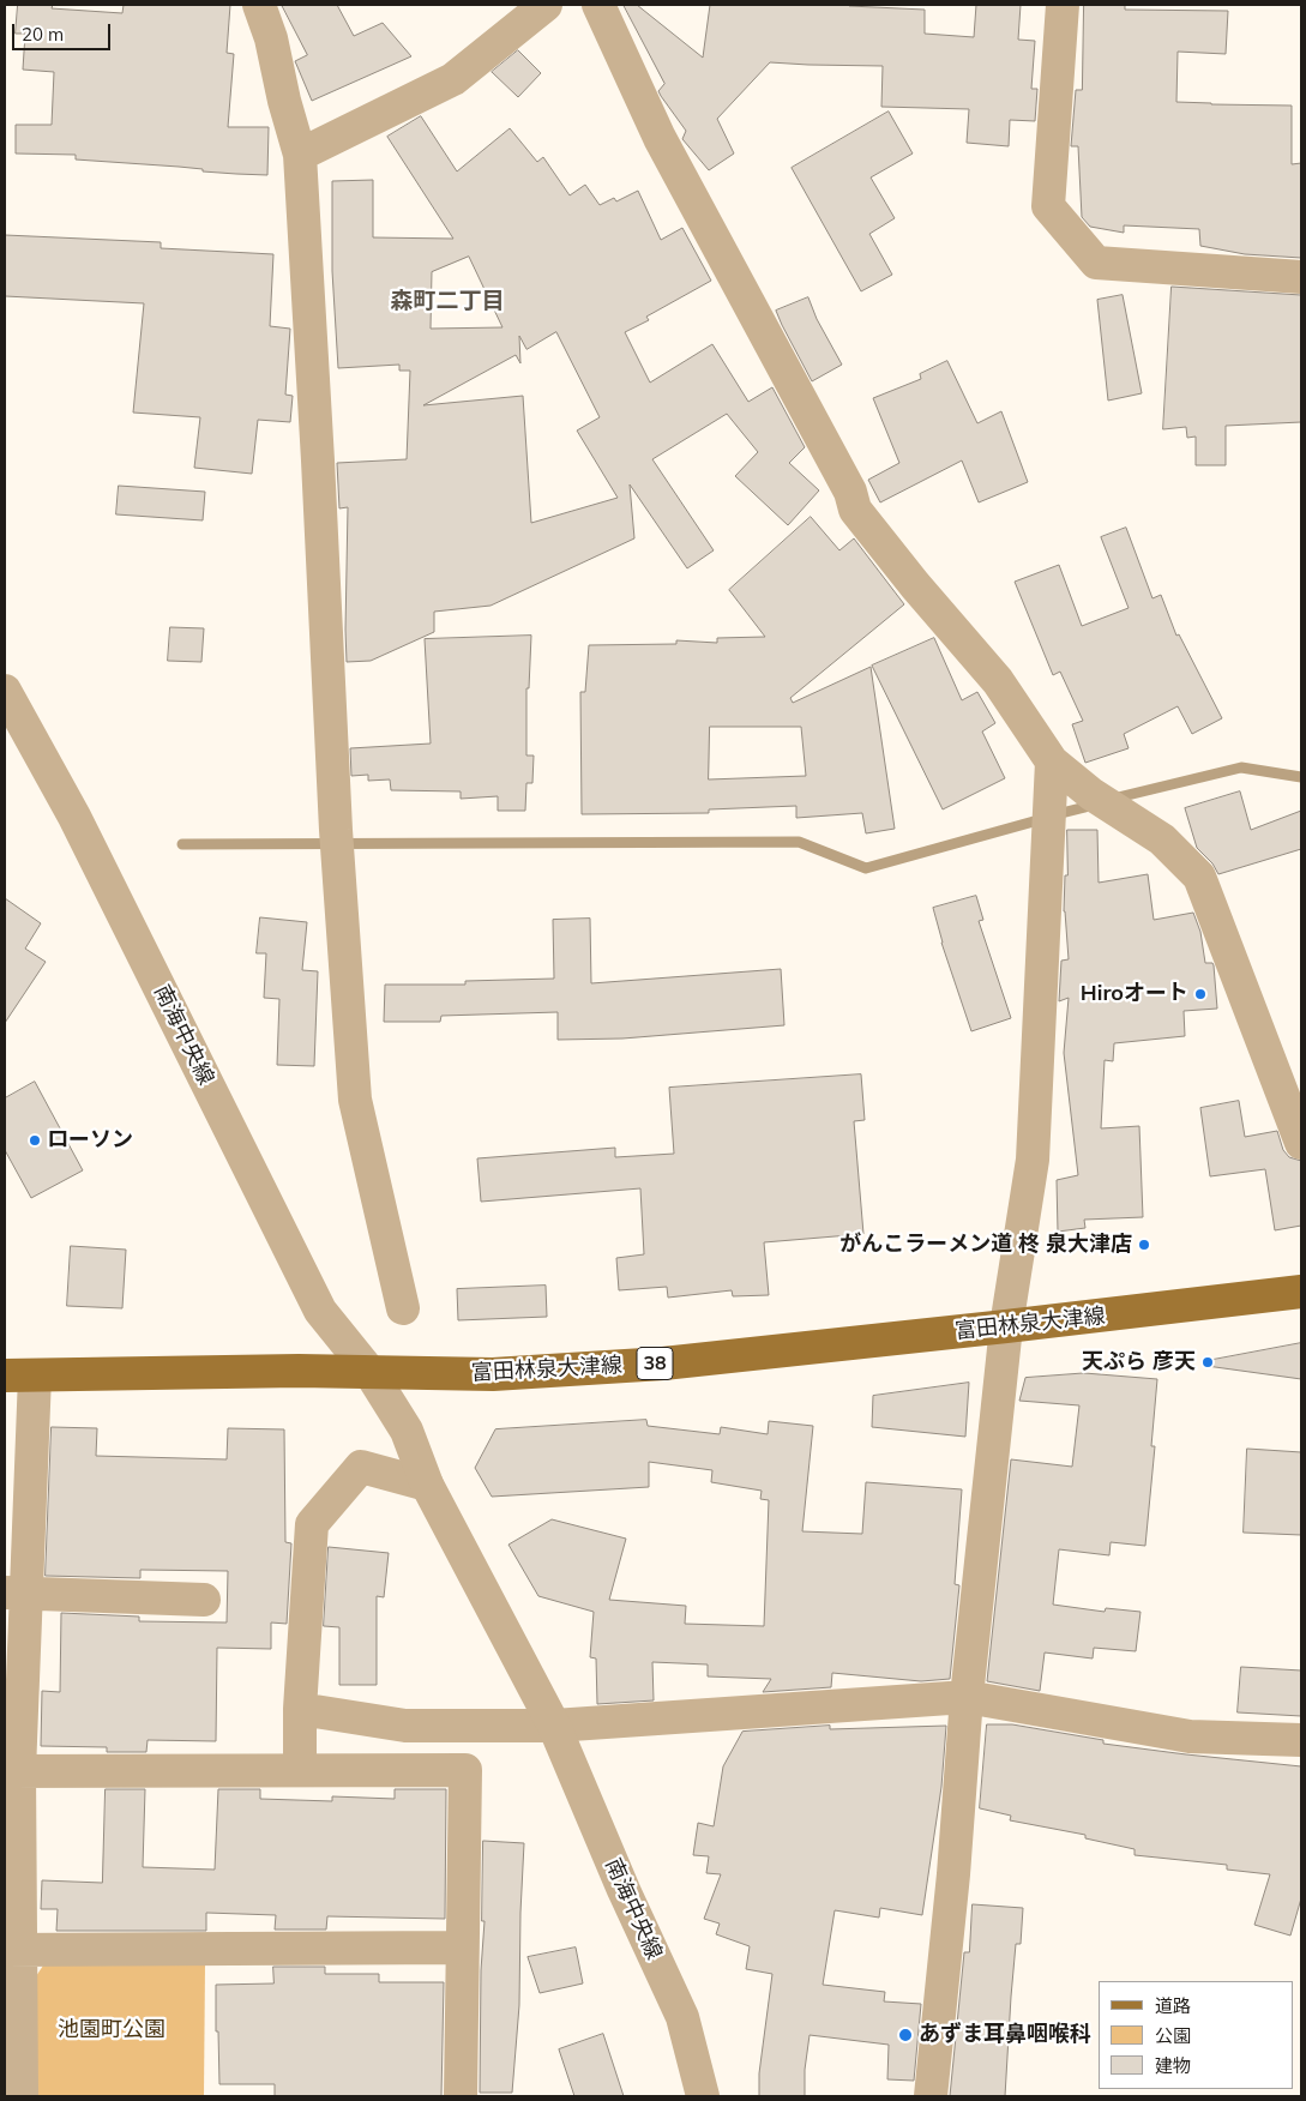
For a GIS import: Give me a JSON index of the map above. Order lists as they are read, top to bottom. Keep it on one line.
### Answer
{"streets":{"main road":["富田林泉大津線","38"],"street":["南海中央線"]},"crossings":[["南海中央線","富田林泉大津線"]],"districts":["森町二丁目"],"parks":["池園町公園"],"places":["Hiroオート","ローソン","がんこラーメン道 柊 泉大津店","天ぷら 彦天","あずま耳鼻咽喉科"],"legend":["道路","公園","建物"],"scale_bar":"20 m"}
